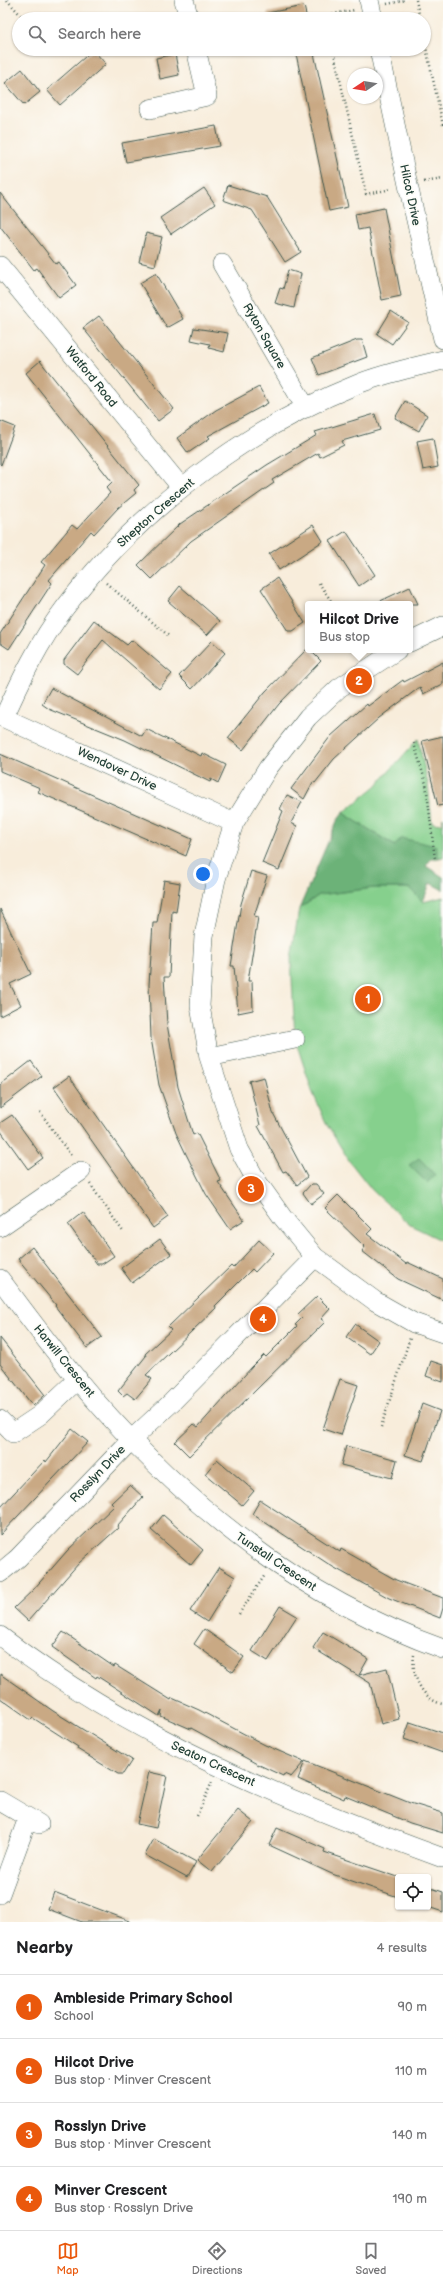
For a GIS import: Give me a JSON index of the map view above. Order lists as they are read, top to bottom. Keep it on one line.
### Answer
{"streets":{"street":["Hilcot Drive","Ryton Square","Watford Road","Shepton Crescent","Wendover Drive","Harwill Crescent","Rosslyn Drive","Tunstall Crescent","Seaton Crescent"]},"crossings":[["Ryton Square","Shepton Crescent"],["Watford Road","Shepton Crescent"],["Shepton Crescent","Wendover Drive"],["Harwill Crescent","Rosslyn Drive"],["Harwill Crescent","Tunstall Crescent"],["Rosslyn Drive","Tunstall Crescent"]],"north":"left","page":{"search":"Search here","popup":["Hilcot Drive","Bus stop"],"pins":["2","1","3","4"],"heading":["Nearby","4 results"],"list":[{"mark":"1","name":"Ambleside Primary School","note":"School","value":"90 m"},{"mark":"2","name":"Hilcot Drive","note":"Bus stop · Minver Crescent","value":"110 m"},{"mark":"3","name":"Rosslyn Drive","note":"Bus stop · Minver Crescent","value":"140 m"},{"mark":"4","name":"Minver Crescent","note":"Bus stop · Rosslyn Drive","value":"190 m"}],"nav":["Map","Directions","Saved"]}}
